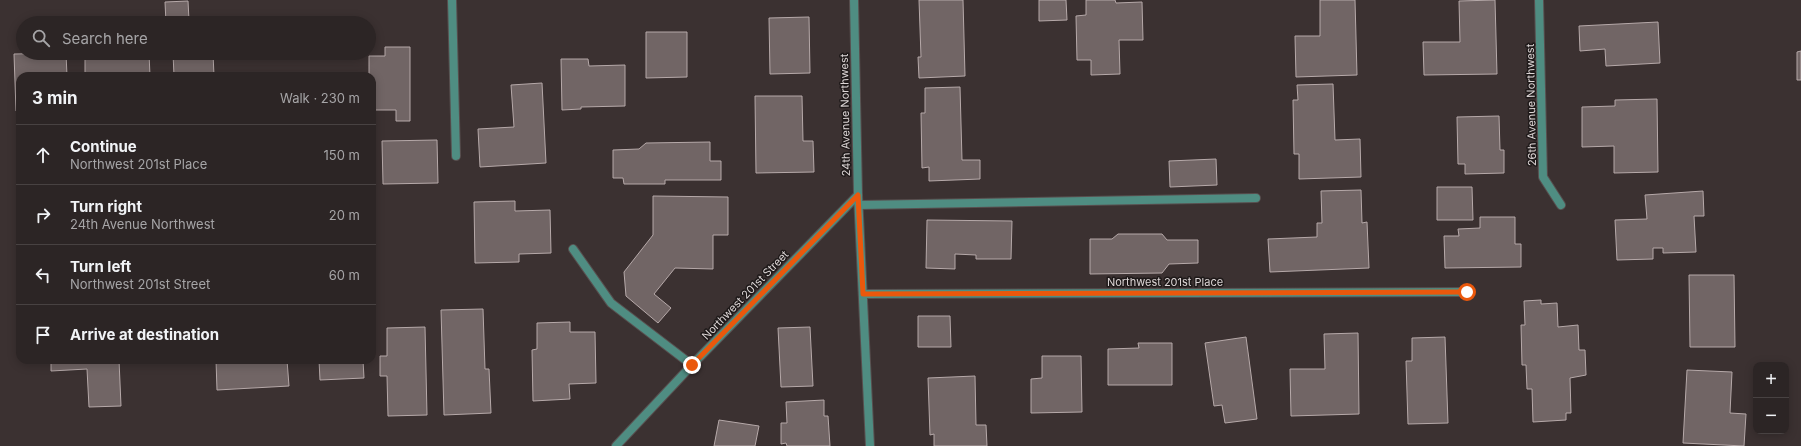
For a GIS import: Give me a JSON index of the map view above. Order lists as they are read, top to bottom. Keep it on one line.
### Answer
{"streets":{"street":["26th Avenue Northwest","24th Avenue Northwest","Northwest 201st Place","Northwest 201st Street"]},"crossings":[["24th Avenue Northwest","Northwest 201st Place"],["24th Avenue Northwest","Northwest 201st Street"]],"page":{"search":"Search here","heading":["3 min","Walk · 230 m"],"list":[["Continue","Northwest 201st Place","150 m"],["Turn right","24th Avenue Northwest","20 m"],["Turn left","Northwest 201st Street","60 m"],"Arrive at destination"],"map_buttons":["+","−"]}}
